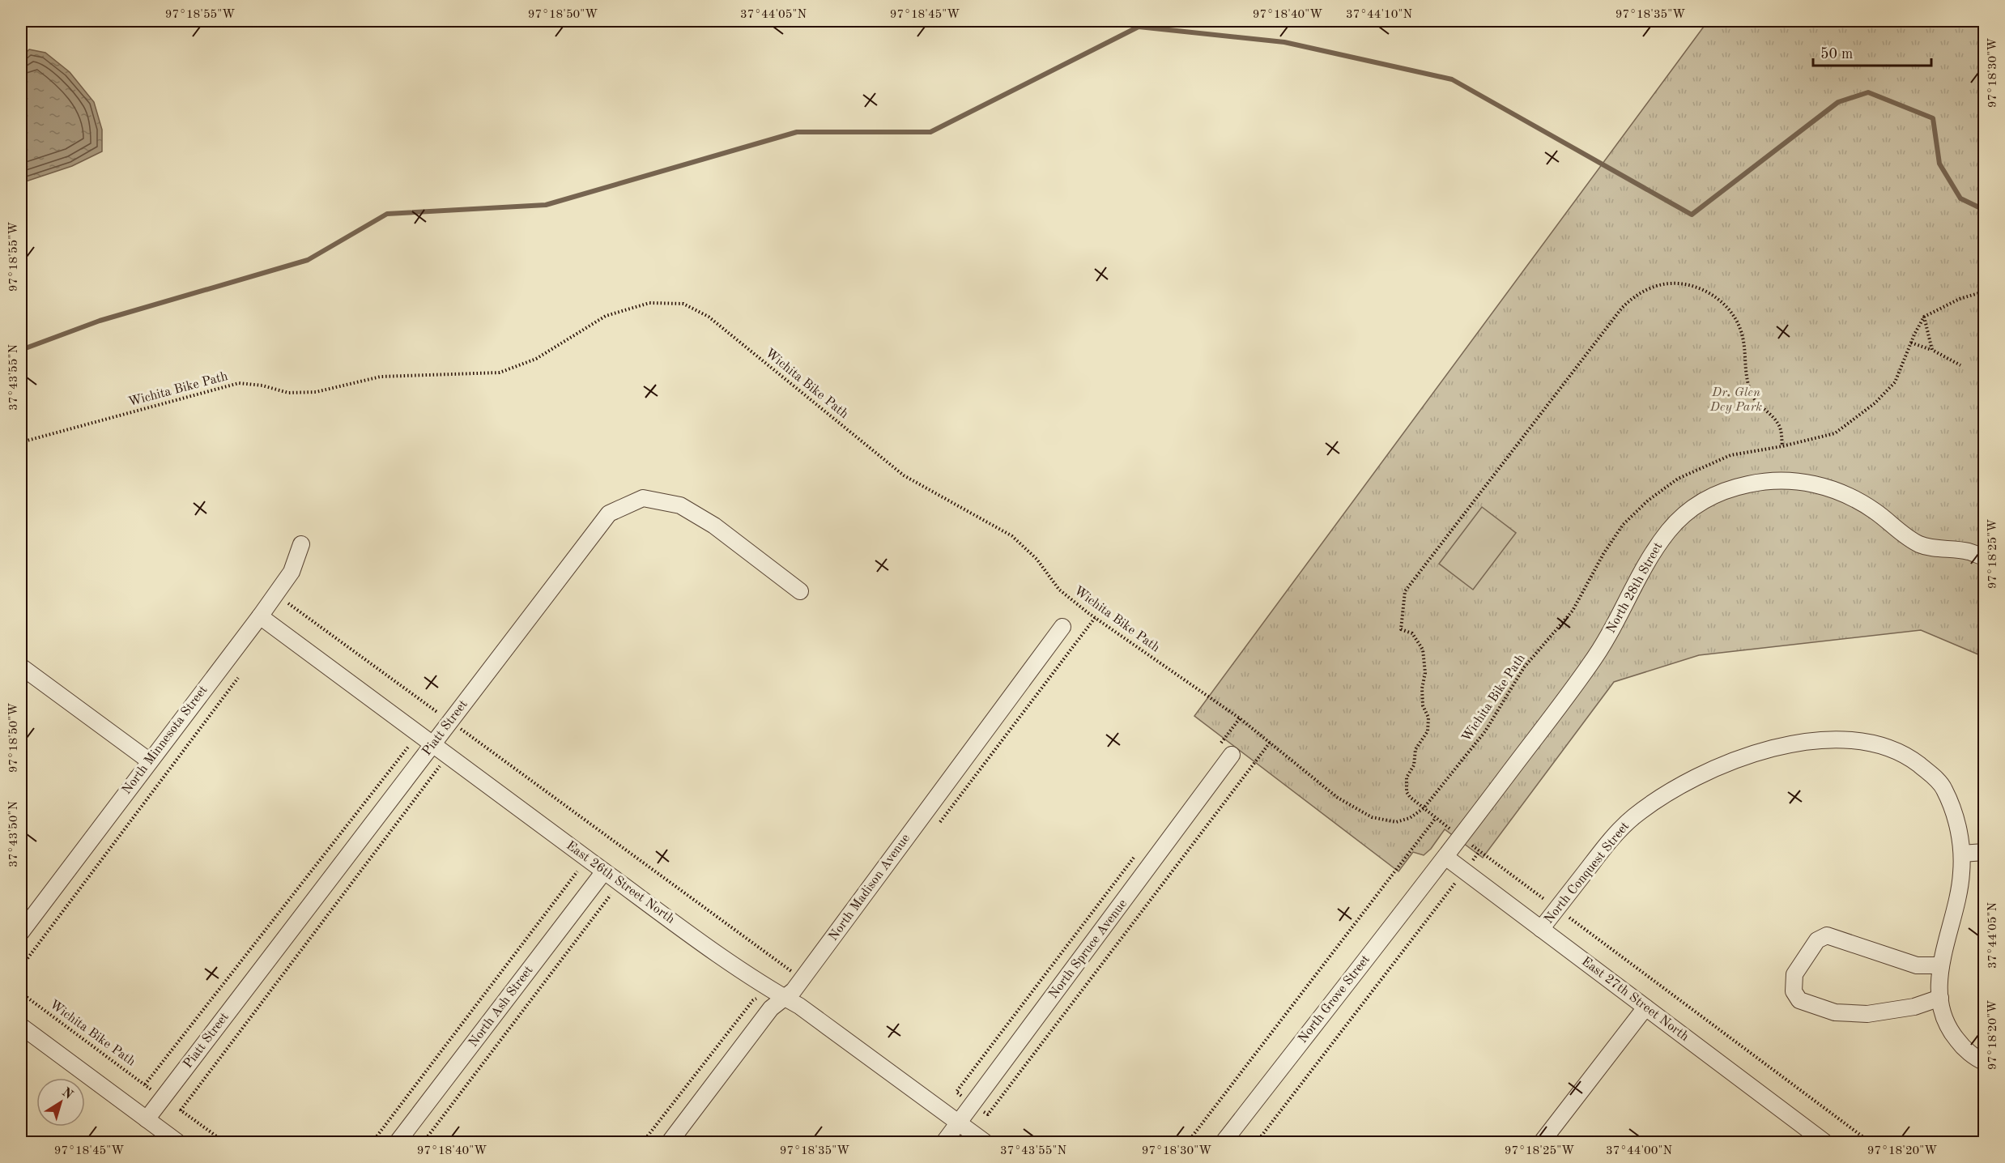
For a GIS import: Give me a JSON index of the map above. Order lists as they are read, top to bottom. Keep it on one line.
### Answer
{"streets":{"street":["North 28th Street","Piatt Street","North Minnesota Street","North Conquest Street","East 26th Street North","North Madison Avenue","North Spruce Avenue","North Grove Street","East 27th Street North","North Ash Street"],"path":["Wichita Bike Path"]},"crossings":[["North 28th Street","North Grove Street"],["North 28th Street","East 27th Street North"],["Piatt Street","East 26th Street North"],["North Minnesota Street","East 26th Street North"],["North Conquest Street","East 27th Street North"],["East 26th Street North","North Madison Avenue"],["East 26th Street North","North Spruce Avenue"],["East 26th Street North","North Ash Street"],["North Grove Street","East 27th Street North"]],"parks":["Dr. Glen Dey Park"],"scale_bar":"50 m","north":"top right","coordinates":["97°18'55\"W","97°18'50\"W","37°44'05\"N","97°18'45\"W","97°18'40\"W","37°44'10\"N","97°18'35\"W","97°18'30\"W","37°43'55\"N","97°18'25\"W","37°43'50\"N","97°18'20\"W","37°44'00\"N"]}
